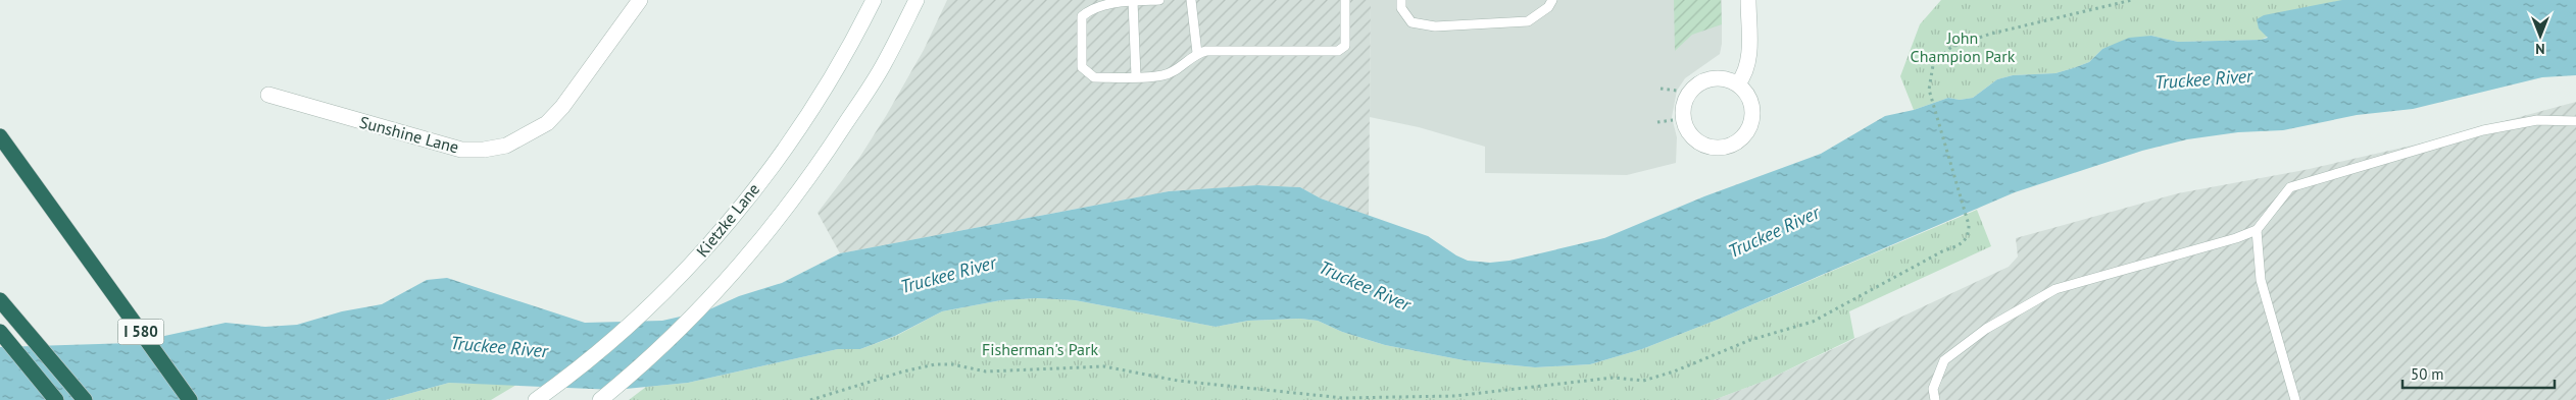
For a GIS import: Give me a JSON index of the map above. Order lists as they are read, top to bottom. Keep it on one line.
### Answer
{"streets":{"highway":["I 580"],"main road":["Sunshine Lane","Kietzke Lane"]},"water":["Truckee River"],"parks":["John Champion Park","Fisherman's Park"],"scale_bar":"50 m","north":"bottom"}
